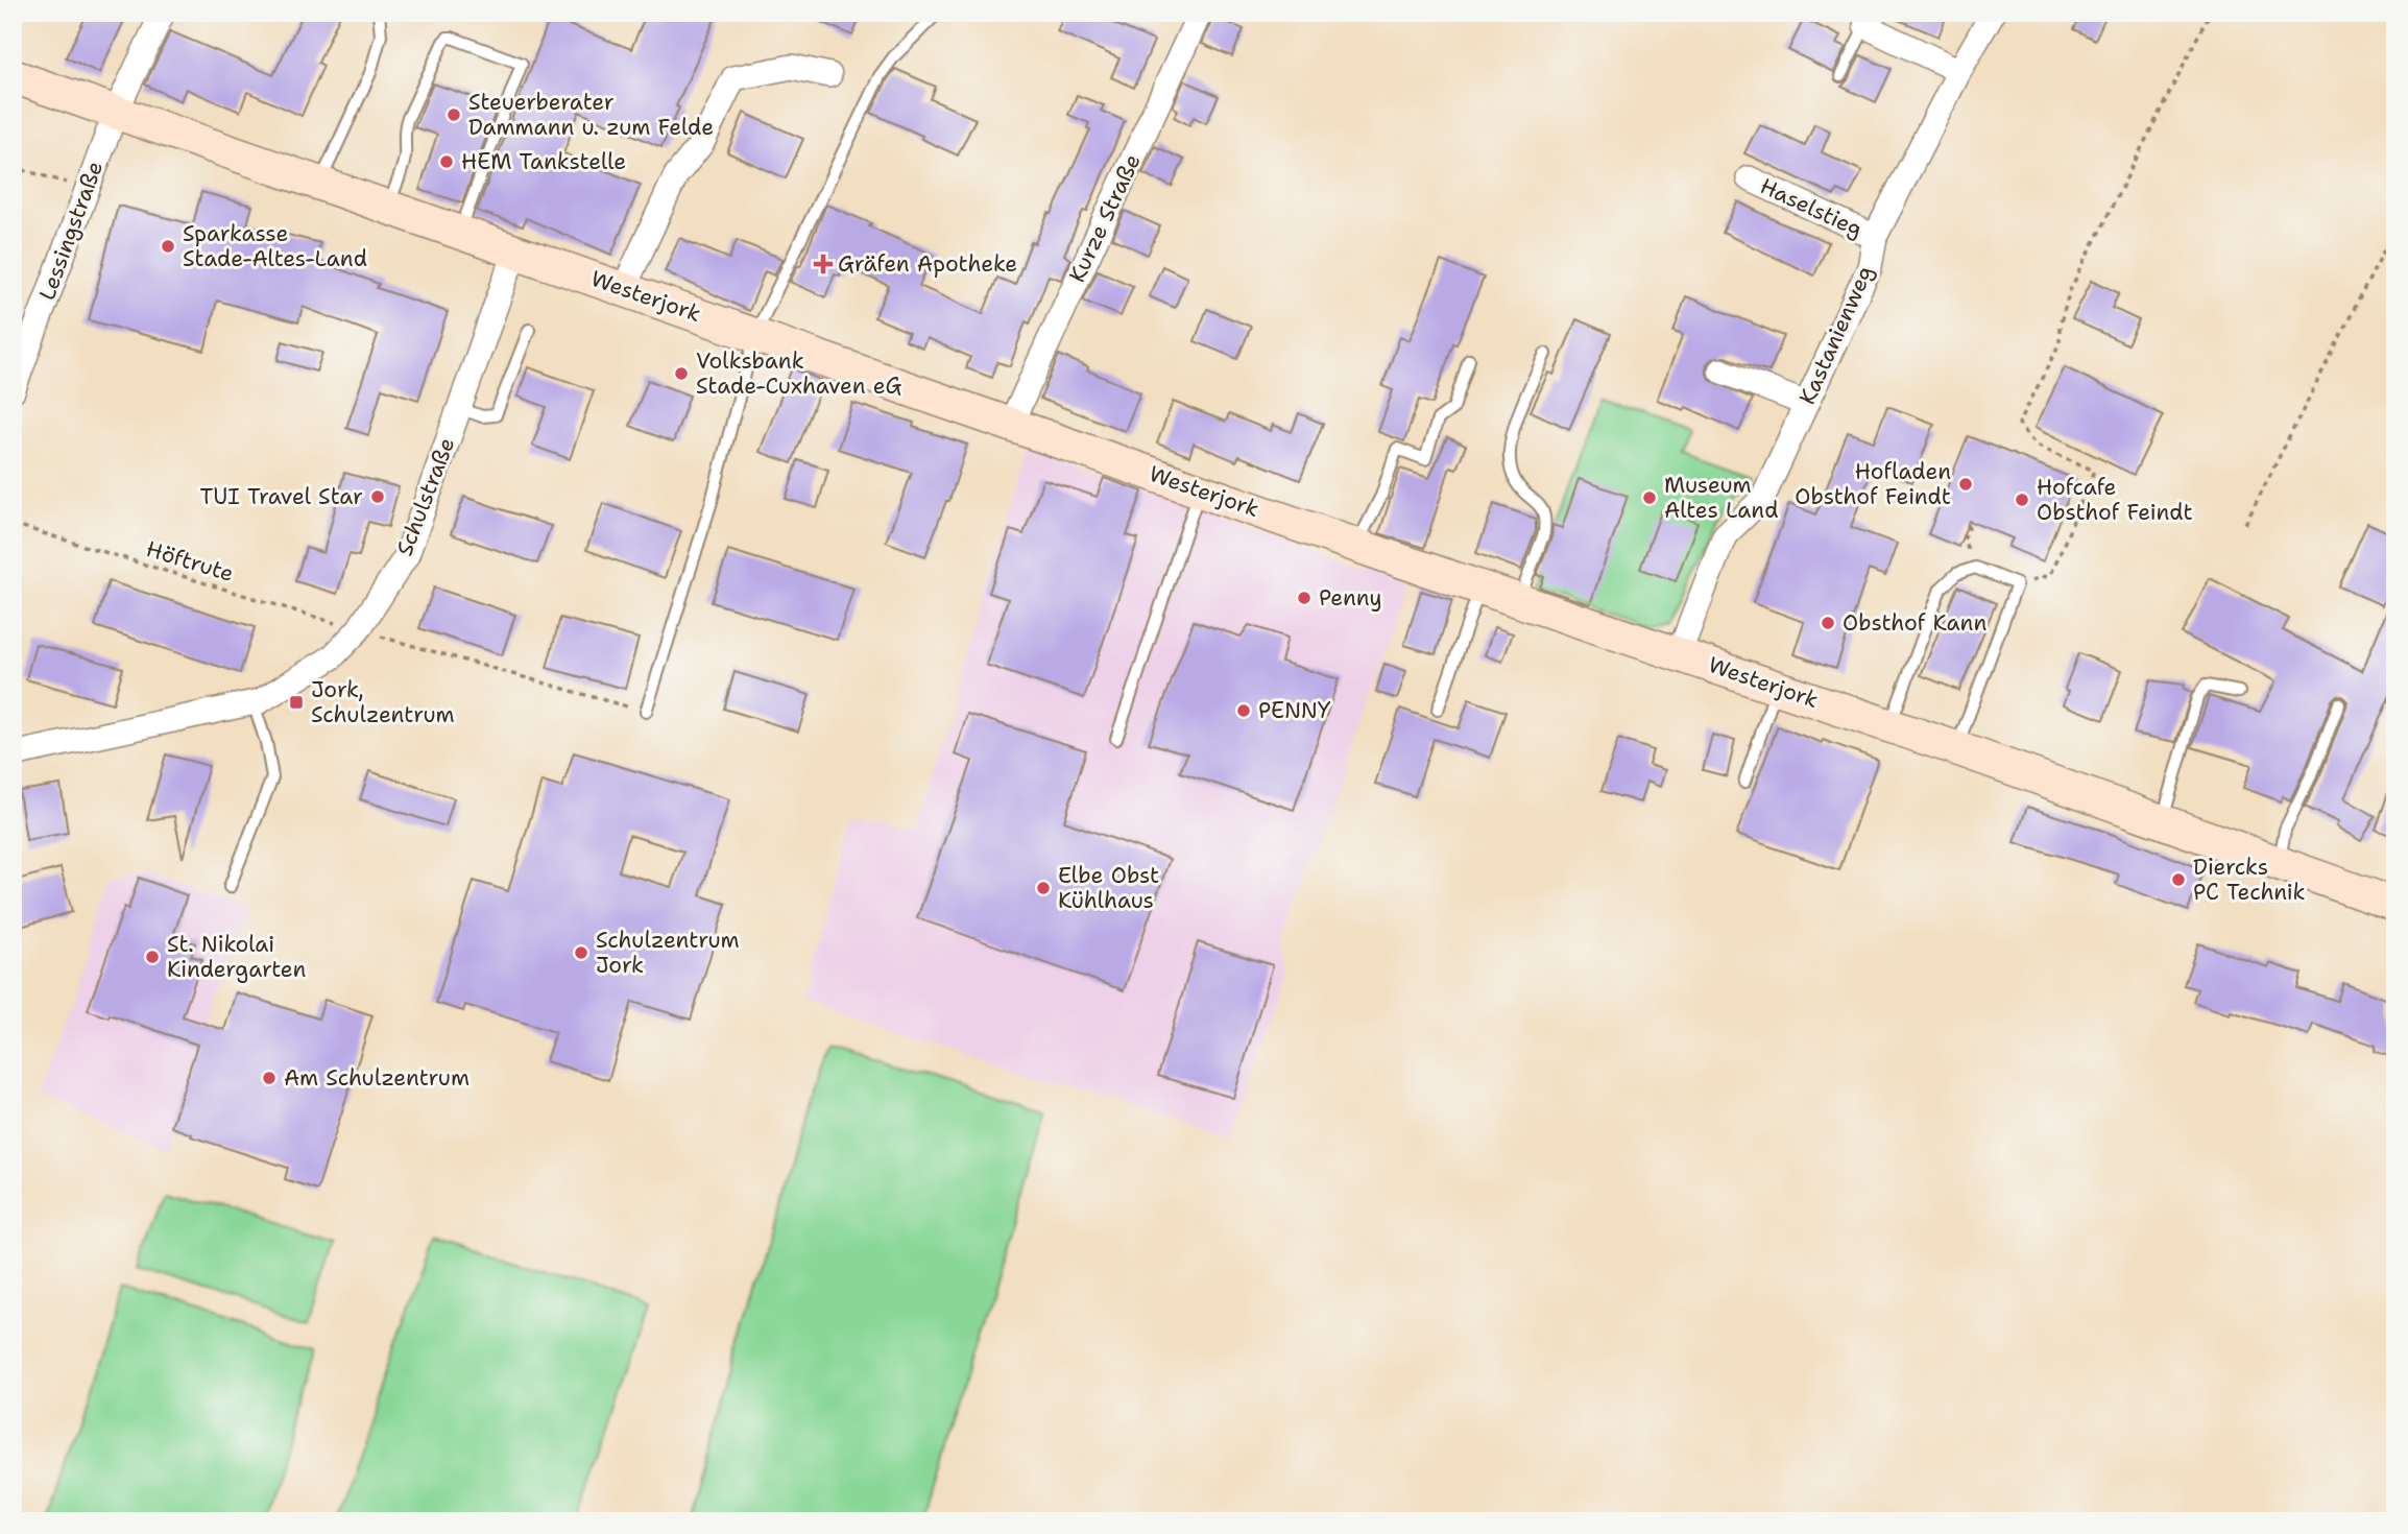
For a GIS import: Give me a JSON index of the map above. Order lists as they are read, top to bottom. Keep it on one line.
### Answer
{"streets":{"main road":["Westerjork"],"street":["Haselstieg","Kurze Straße","Lessingstraße","Kastanienweg","Schulstraße"],"path":["Höftrute"]},"crossings":[["Haselstieg","Kastanienweg"],["Kurze Straße","Westerjork"],["Lessingstraße","Westerjork"],["Westerjork","Kastanienweg"],["Westerjork","Schulstraße"],["Schulstraße","Höftrute"]],"places":{"other":["Steuerberater Dammann u. zum Felde","HEM Tankstelle","Sparkasse Stade-Altes-Land","Volksbank Stade-Cuxhaven eG","Hofladen Obsthof Feindt","TUI Travel Star","Museum Altes Land","Hofcafe Obsthof Feindt","Penny","Obsthof Kann","PENNY","Diercks PC Technik","Elbe Obst Kühlhaus","Schulzentrum Jork","St. Nikolai Kindergarten","Am Schulzentrum"],"health":["Gräfen Apotheke"],"transit":["Jork, Schulzentrum"]}}
